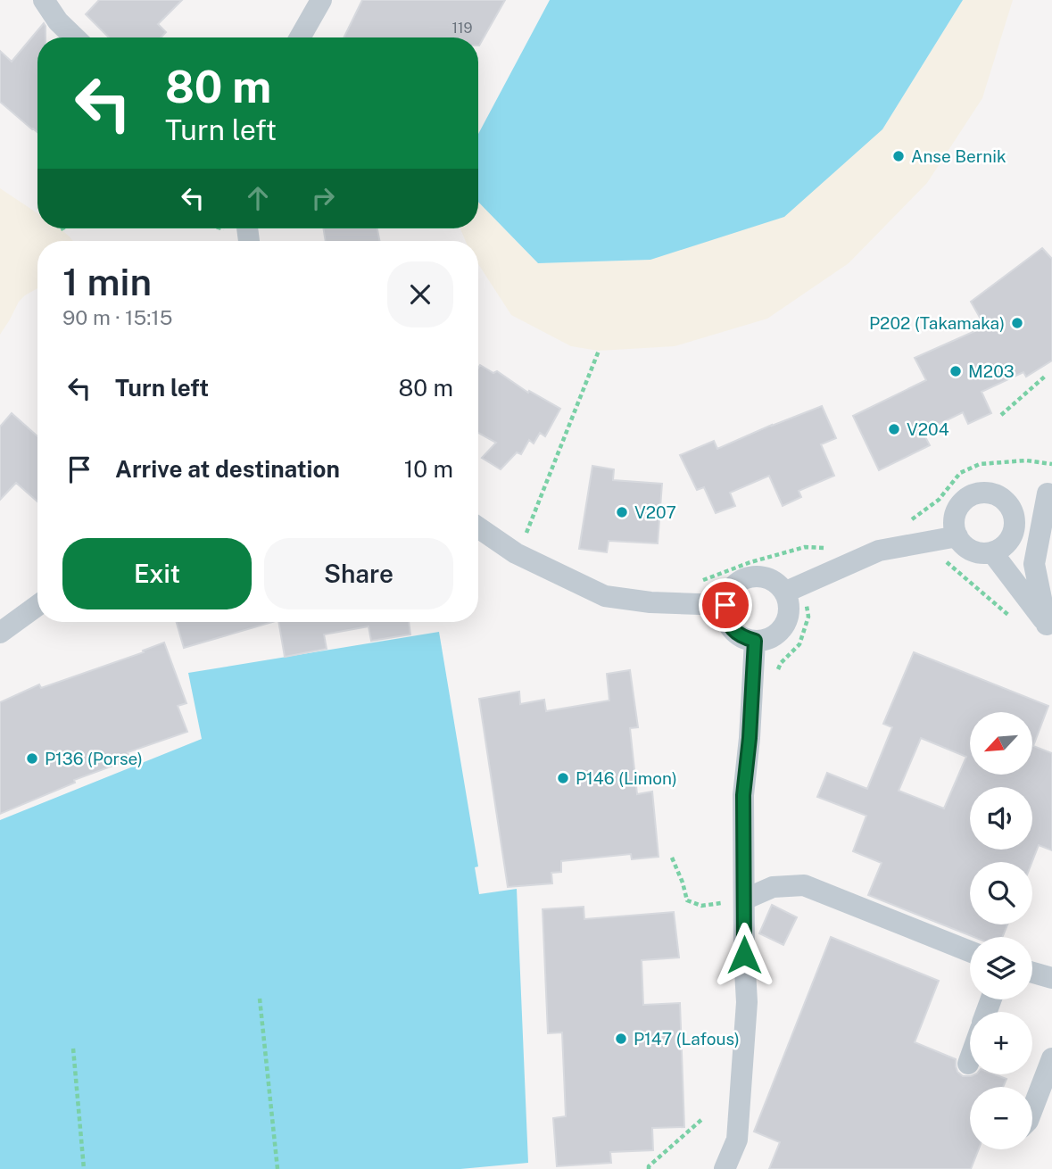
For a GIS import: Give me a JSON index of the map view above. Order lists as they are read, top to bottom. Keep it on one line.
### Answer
{"places":["Anse Bernik","P202 (Takamaka)","M203","V204","V207","P136 (Porse)","P146 (Limon)","P147 (Lafous)"],"house_numbers":["119"],"north":"bottom left","page":{"turn":["80 m","Turn left"],"heading":["1 min","90 m · 15:15"],"list":[{"name":"Turn left","value":"80 m"},{"name":"Arrive at destination","value":"10 m"}],"buttons":["Exit","Share"],"map_buttons":["+","−"]}}
